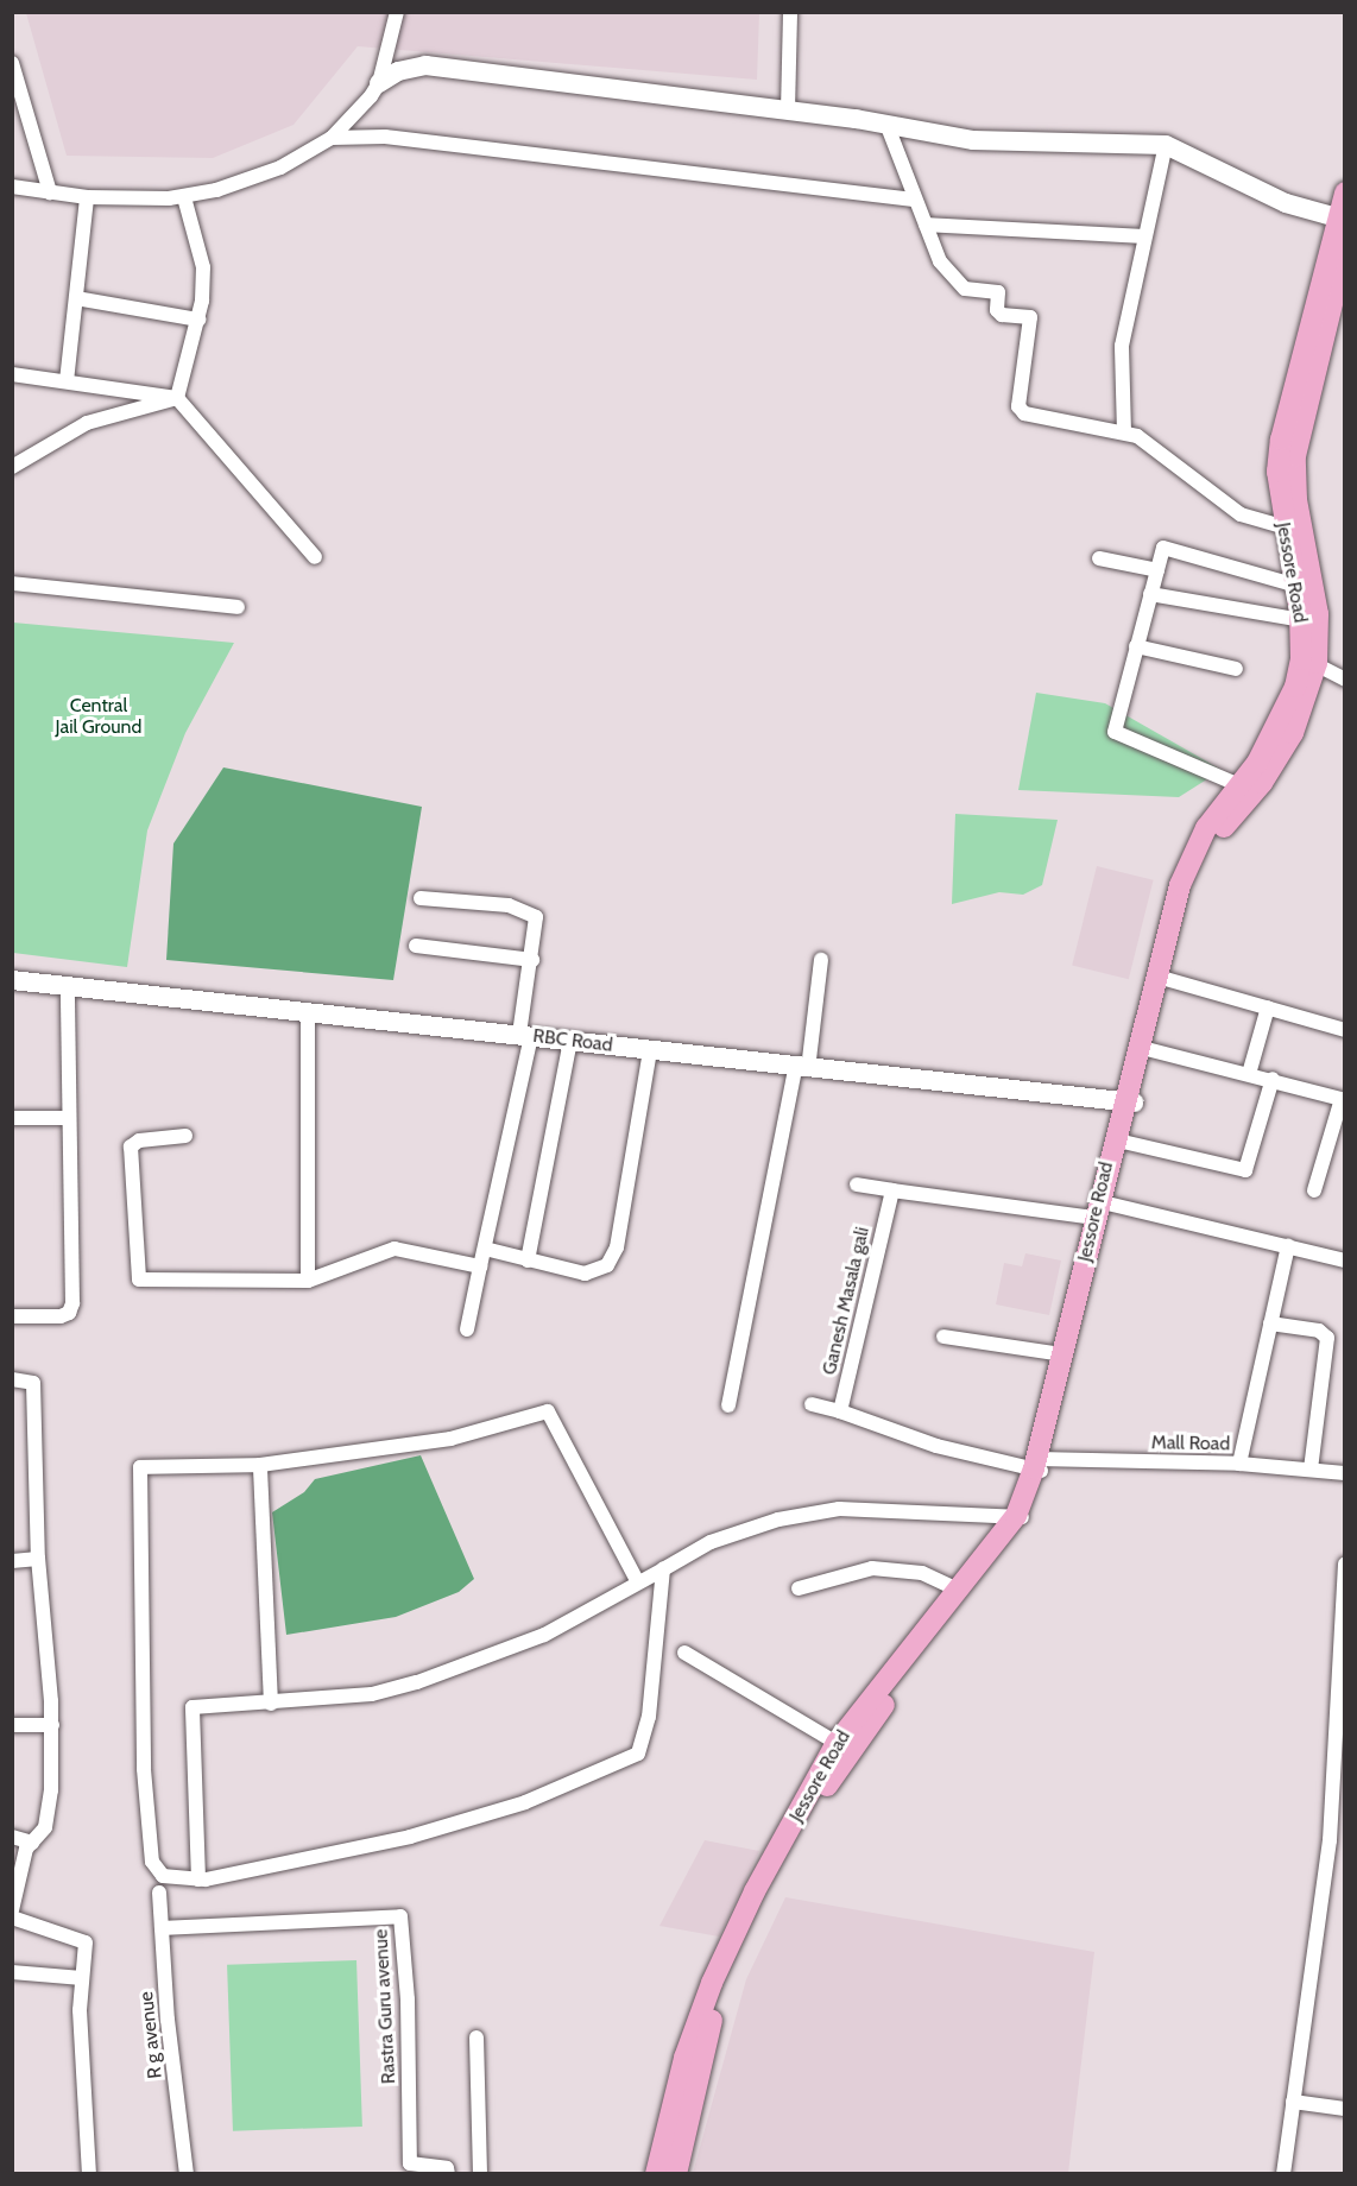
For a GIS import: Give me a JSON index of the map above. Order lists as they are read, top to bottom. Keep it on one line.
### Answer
{"streets":{"main road":["Jessore Road"],"street":["RBC Road","Ganesh Masala gali","Mall Road","Rastra Guru avenue","R g avenue"]},"crossings":[["Jessore Road","RBC Road"],["Jessore Road","Mall Road"],["Rastra Guru avenue","R g avenue"]],"parks":["Central Jail Ground"]}
